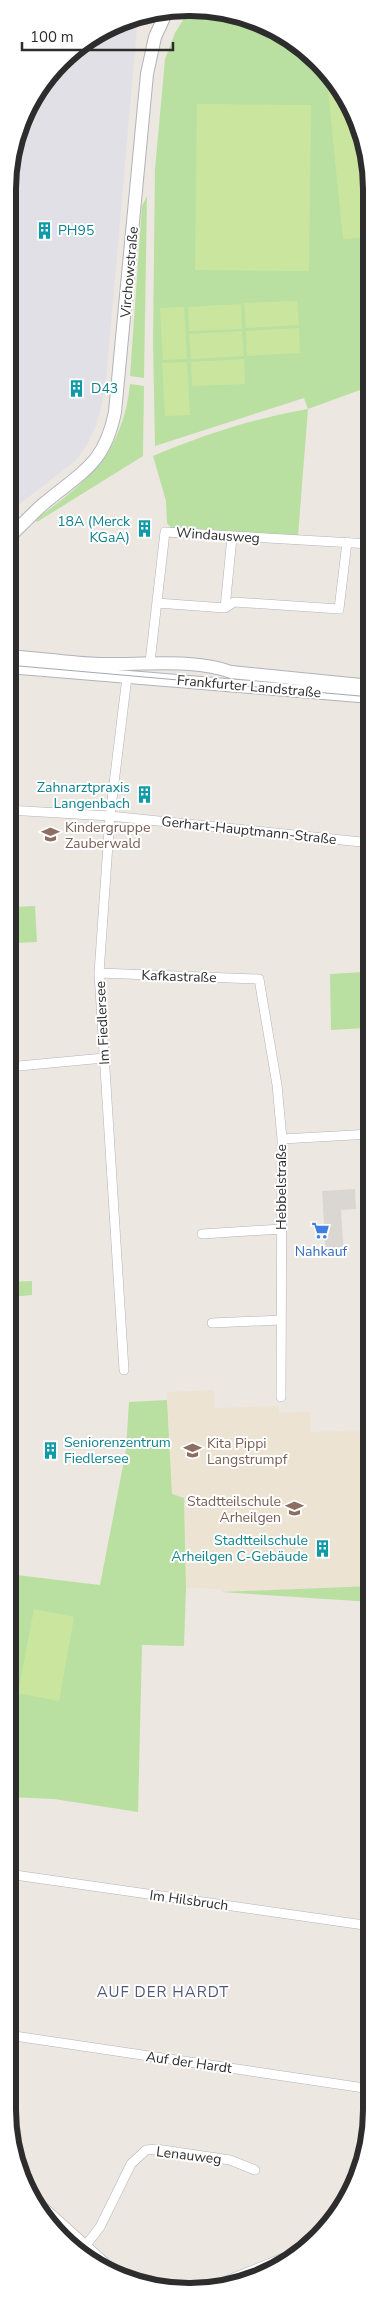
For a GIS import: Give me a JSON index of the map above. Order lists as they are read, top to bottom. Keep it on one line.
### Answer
{"streets":{"street":["Virchowstraße","Windausweg","Frankfurter Landstraße","Gerhart-Hauptmann-Straße","Kafkastraße","Im Fiedlersee","Hebbelstraße","Im Hilsbruch","Auf der Hardt","Lenauweg"]},"crossings":[["Windausweg","Frankfurter Landstraße"],["Frankfurter Landstraße","Im Fiedlersee"],["Gerhart-Hauptmann-Straße","Im Fiedlersee"],["Kafkastraße","Im Fiedlersee"],["Kafkastraße","Hebbelstraße"]],"districts":["AUF DER HARDT"],"places":{"building":["PH95","D43","18A (Merck KGaA)","Zahnarztpraxis Langenbach","Seniorenzentrum Fiedlersee","Stadtteilschule Arheilgen C-Gebäude"],"school or university":["Kindergruppe Zauberwald","Kita Pippi Langstrumpf","Stadtteilschule Arheilgen"],"supermarket":["Nahkauf"]},"scale_bar":"100 m"}
